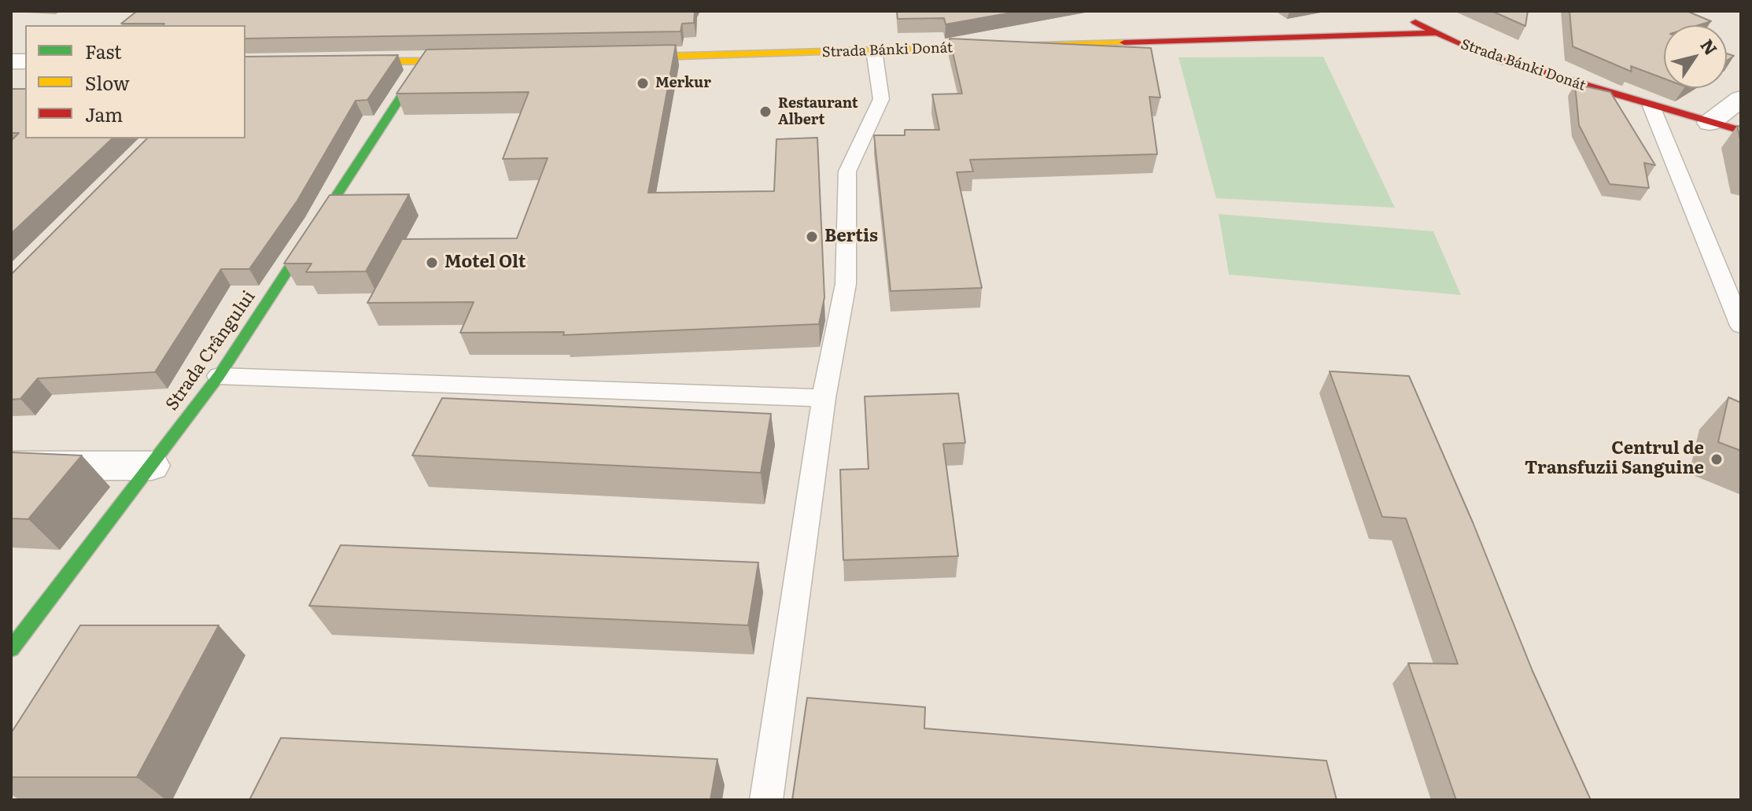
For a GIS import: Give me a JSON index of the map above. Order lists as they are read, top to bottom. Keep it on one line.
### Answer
{"streets":{"street":["Strada Bánki Donát","Strada Crângului"]},"places":["Merkur","Restaurant Albert","Bertis","Motel Olt","Centrul de Transfuzii Sanguine"],"legend":["Fast","Slow","Jam"],"north":"top right"}
